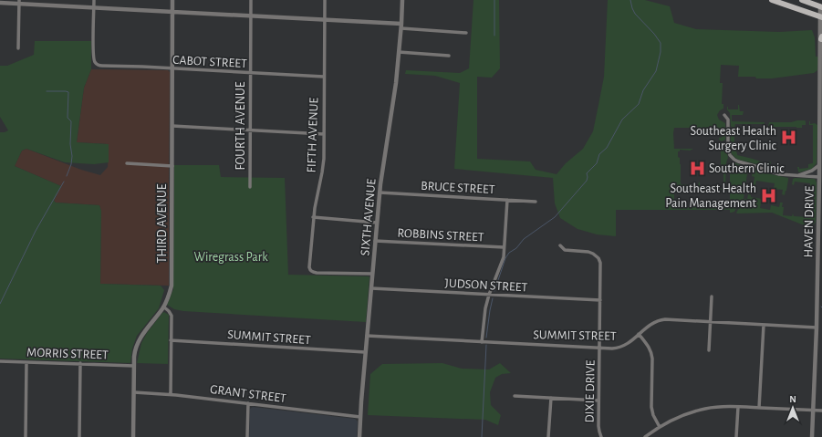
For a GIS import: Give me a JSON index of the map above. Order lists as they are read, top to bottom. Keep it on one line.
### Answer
{"streets":{"street":["CABOT STREET","FOURTH AVENUE","FIFTH AVENUE","BRUCE STREET","SIXTH AVENUE","HAVEN DRIVE","THIRD AVENUE","ROBBINS STREET","JUDSON STREET","SUMMIT STREET","MORRIS STREET","DIXIE DRIVE","GRANT STREET"]},"crossings":[["CABOT STREET","FOURTH AVENUE"],["CABOT STREET","FIFTH AVENUE"],["CABOT STREET","THIRD AVENUE"],["FIFTH AVENUE","SIXTH AVENUE"],["BRUCE STREET","SIXTH AVENUE"],["SIXTH AVENUE","ROBBINS STREET"],["SIXTH AVENUE","JUDSON STREET"],["SIXTH AVENUE","SUMMIT STREET"],["SIXTH AVENUE","GRANT STREET"],["HAVEN DRIVE","SUMMIT STREET"],["THIRD AVENUE","MORRIS STREET"],["THIRD AVENUE","GRANT STREET"],["JUDSON STREET","DIXIE DRIVE"],["SUMMIT STREET","DIXIE DRIVE"]],"parks":["Wiregrass Park"],"places":{"hospital":["Southeast Health Surgery Clinic","Southern Clinic","Southeast Health Pain Management"]},"north":"top"}
